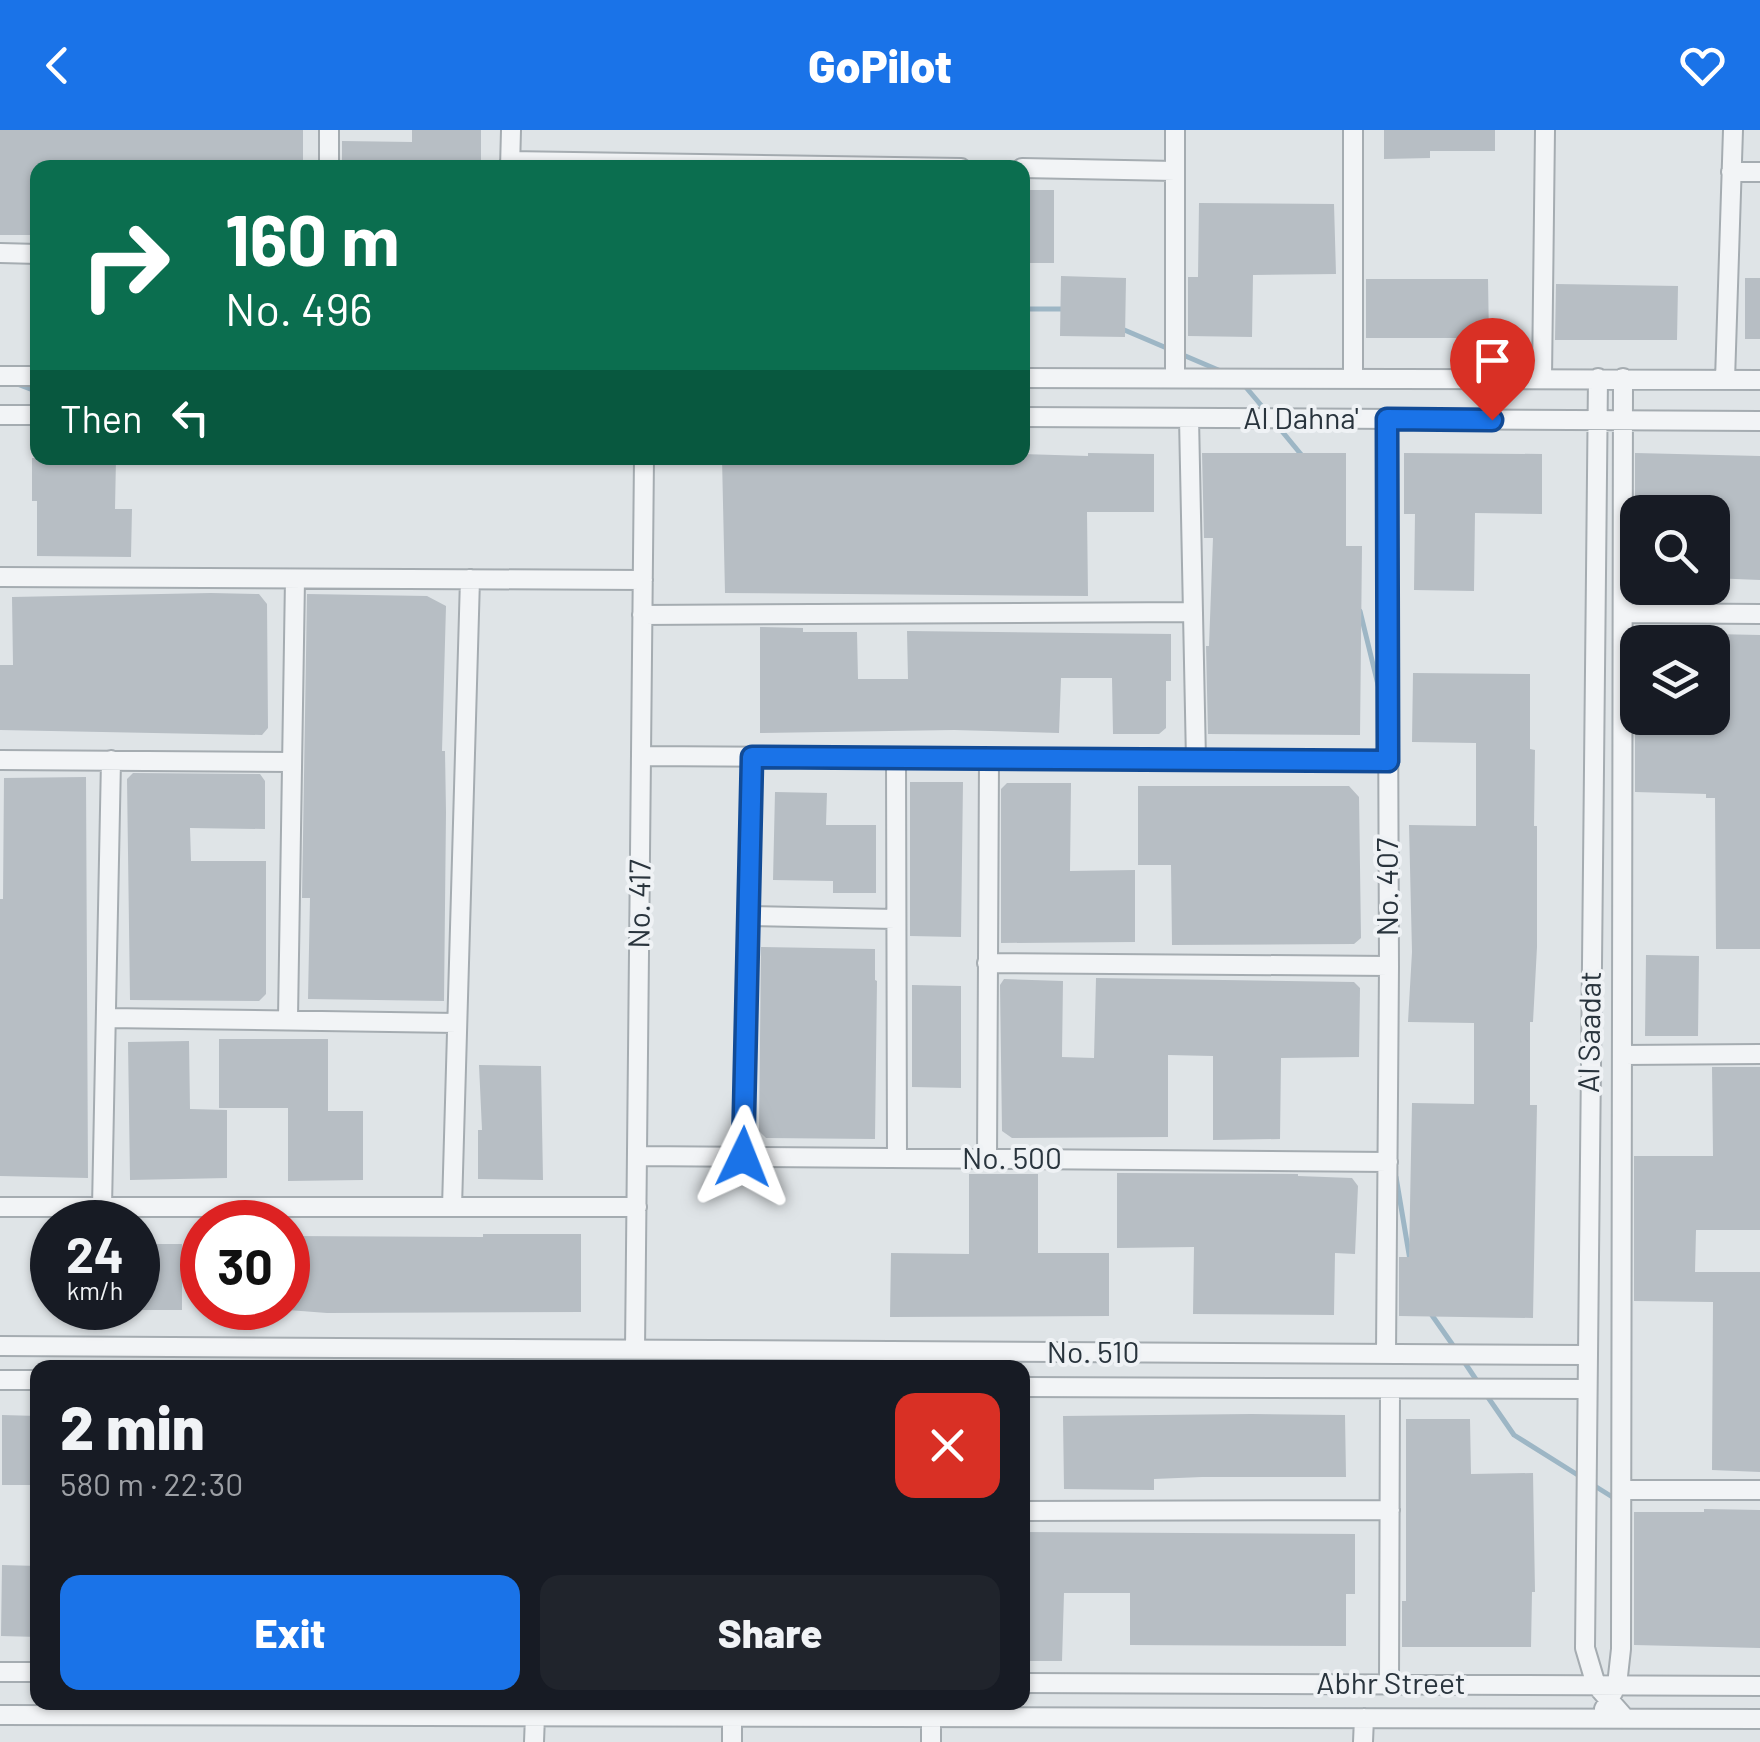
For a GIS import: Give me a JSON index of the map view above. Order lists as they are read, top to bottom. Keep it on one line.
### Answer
{"streets":{"street":["Al Dahna'","No. 407","No. 417","Al Saadat","No. 500","No. 510","Abhr Street"]},"crossings":[["Al Dahna'","No. 407"],["Al Dahna'","Al Saadat"],["No. 407","No. 500"],["No. 407","No. 510"],["No. 417","No. 500"],["No. 417","No. 510"],["Al Saadat","No. 510"],["Al Saadat","Abhr Street"]],"page":{"header":"GoPilot","turn":["160 m","No. 496"],"then":"Then","speed":"24 km/h","limit":"30","heading":["2 min","580 m · 22:30"],"buttons":["Exit","Share"]}}
